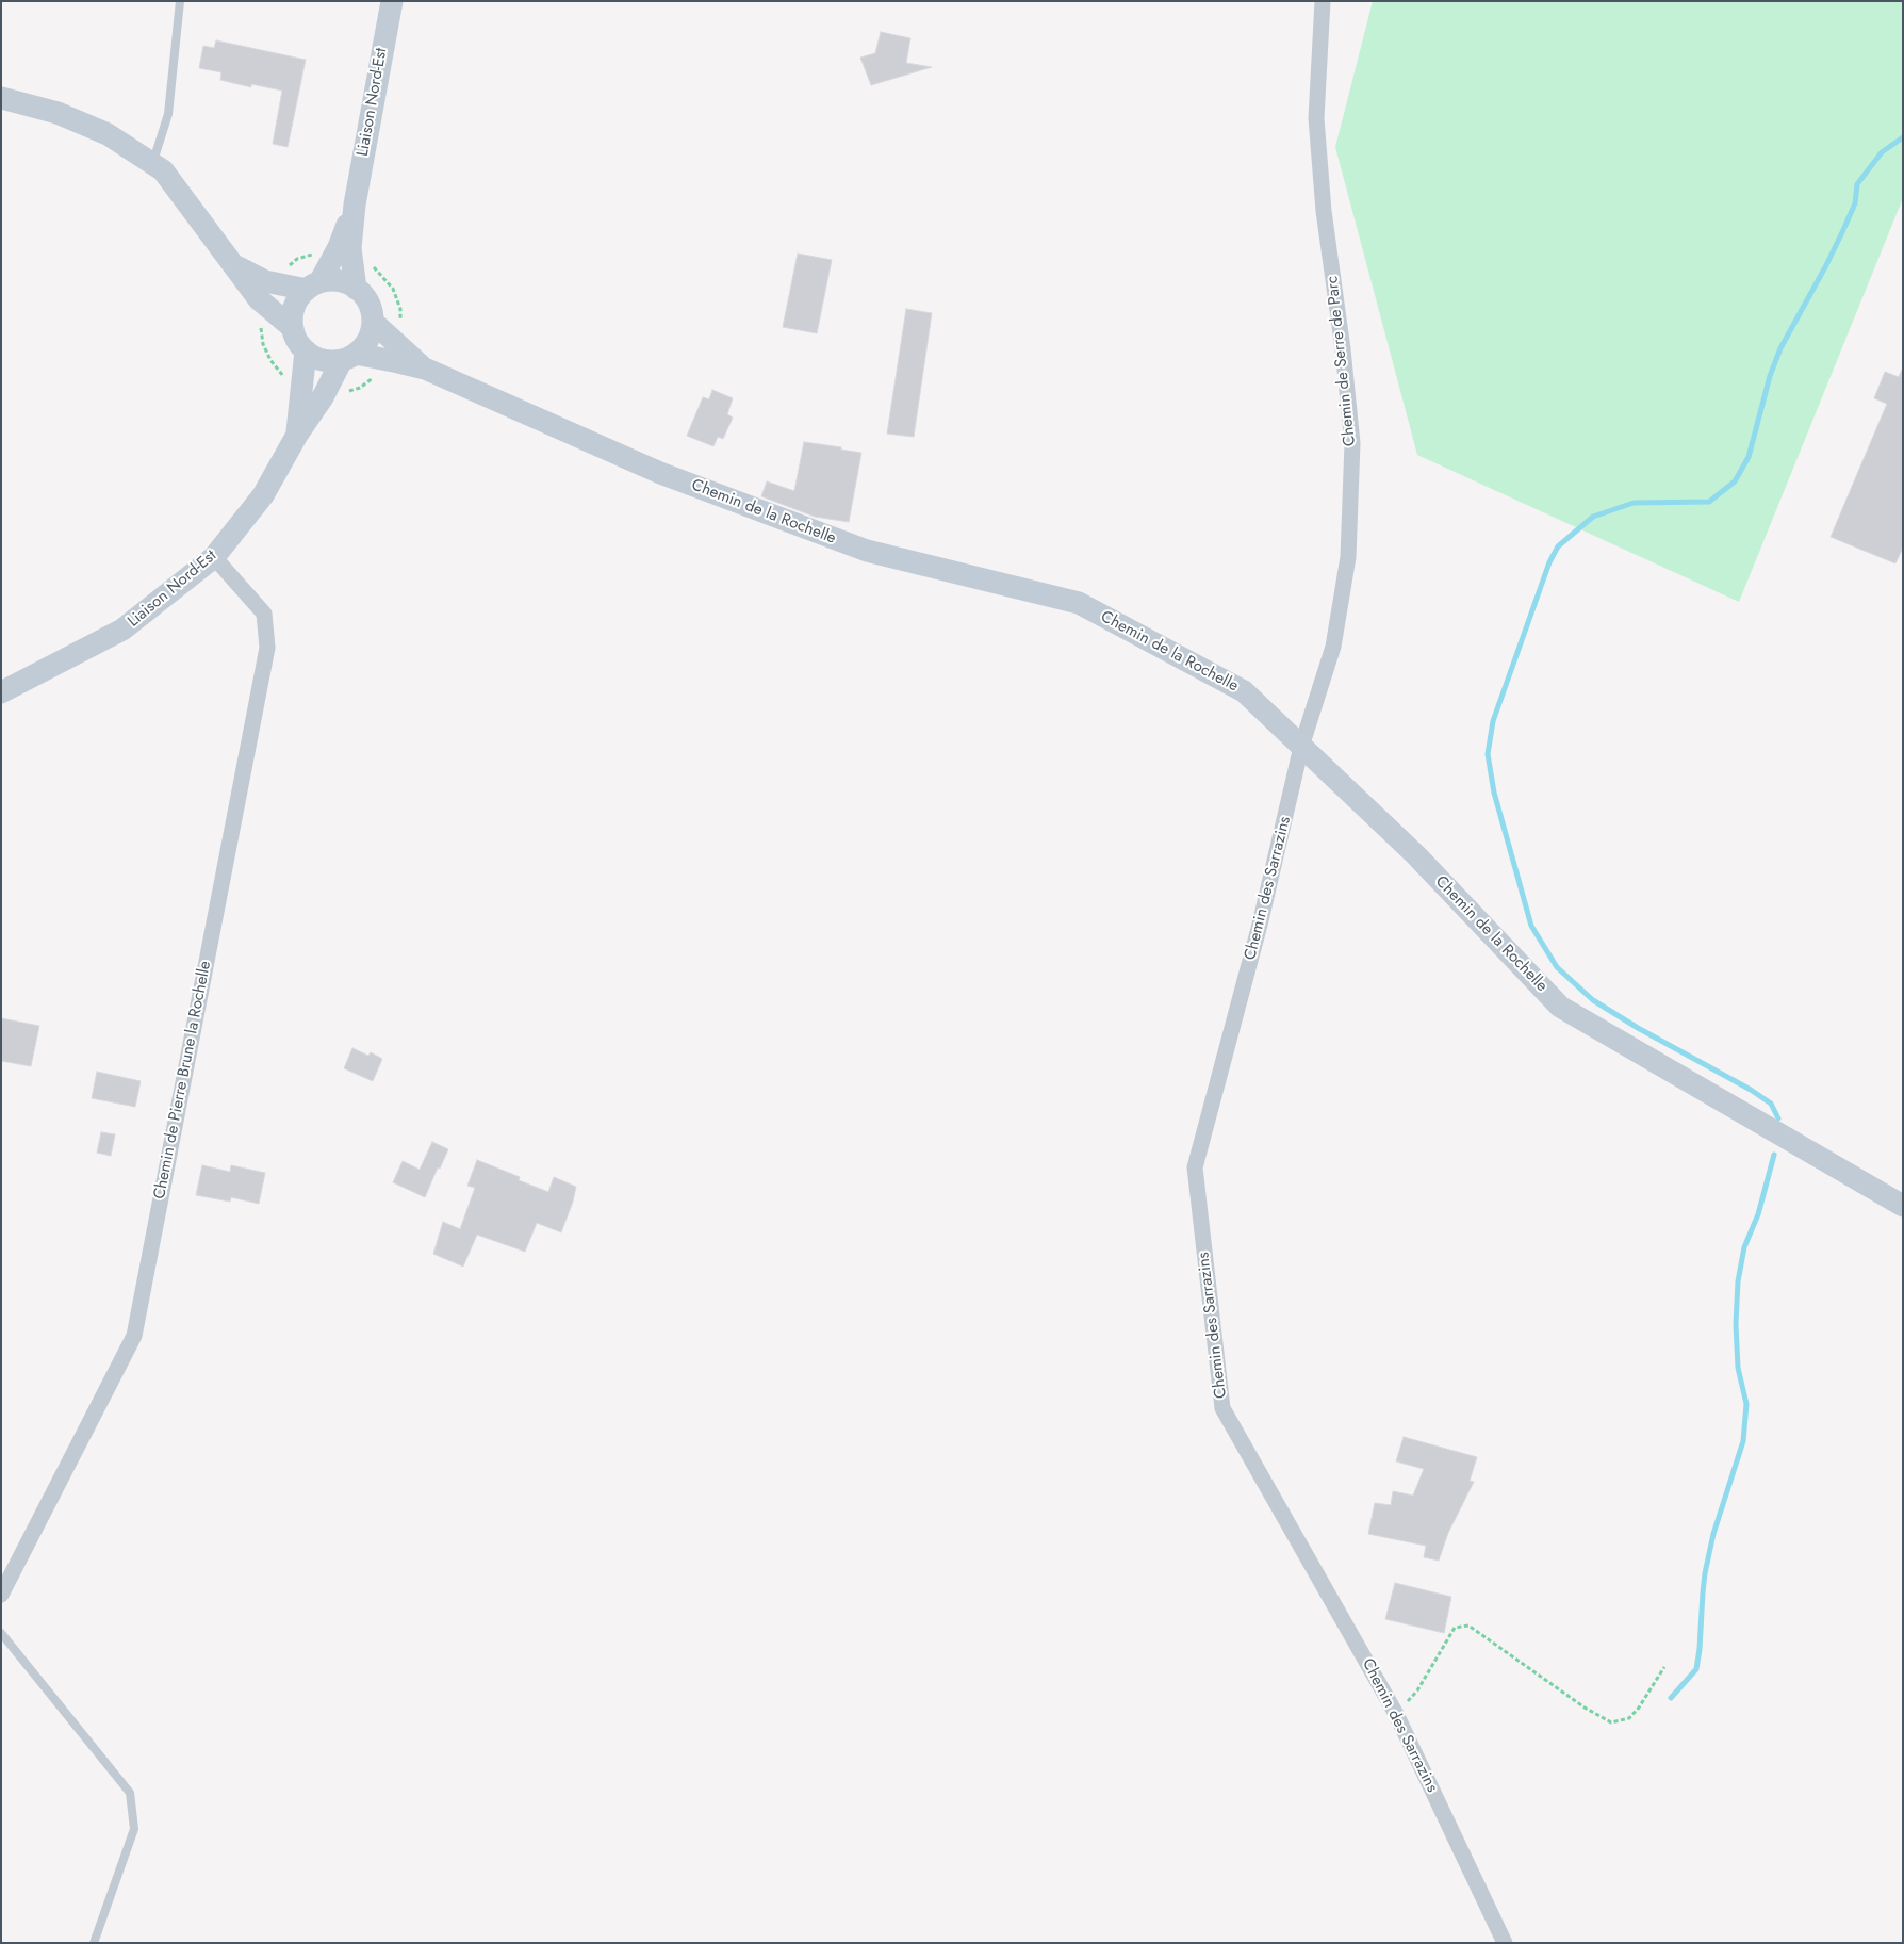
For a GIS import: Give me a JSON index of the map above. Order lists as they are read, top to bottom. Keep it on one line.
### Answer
{"streets":{"street":["Liaison Nord-Est","Chemin de Serre de Parc","Chemin de la Rochelle","Chemin des Sarrazins","Chemin de Pierre Brune la Rochelle"]},"crossings":[["Liaison Nord-Est","Chemin de la Rochelle"],["Liaison Nord-Est","Chemin de Pierre Brune la Rochelle"],["Chemin de Serre de Parc","Chemin de la Rochelle"],["Chemin de Serre de Parc","Chemin des Sarrazins"],["Chemin de la Rochelle","Chemin des Sarrazins"]]}
